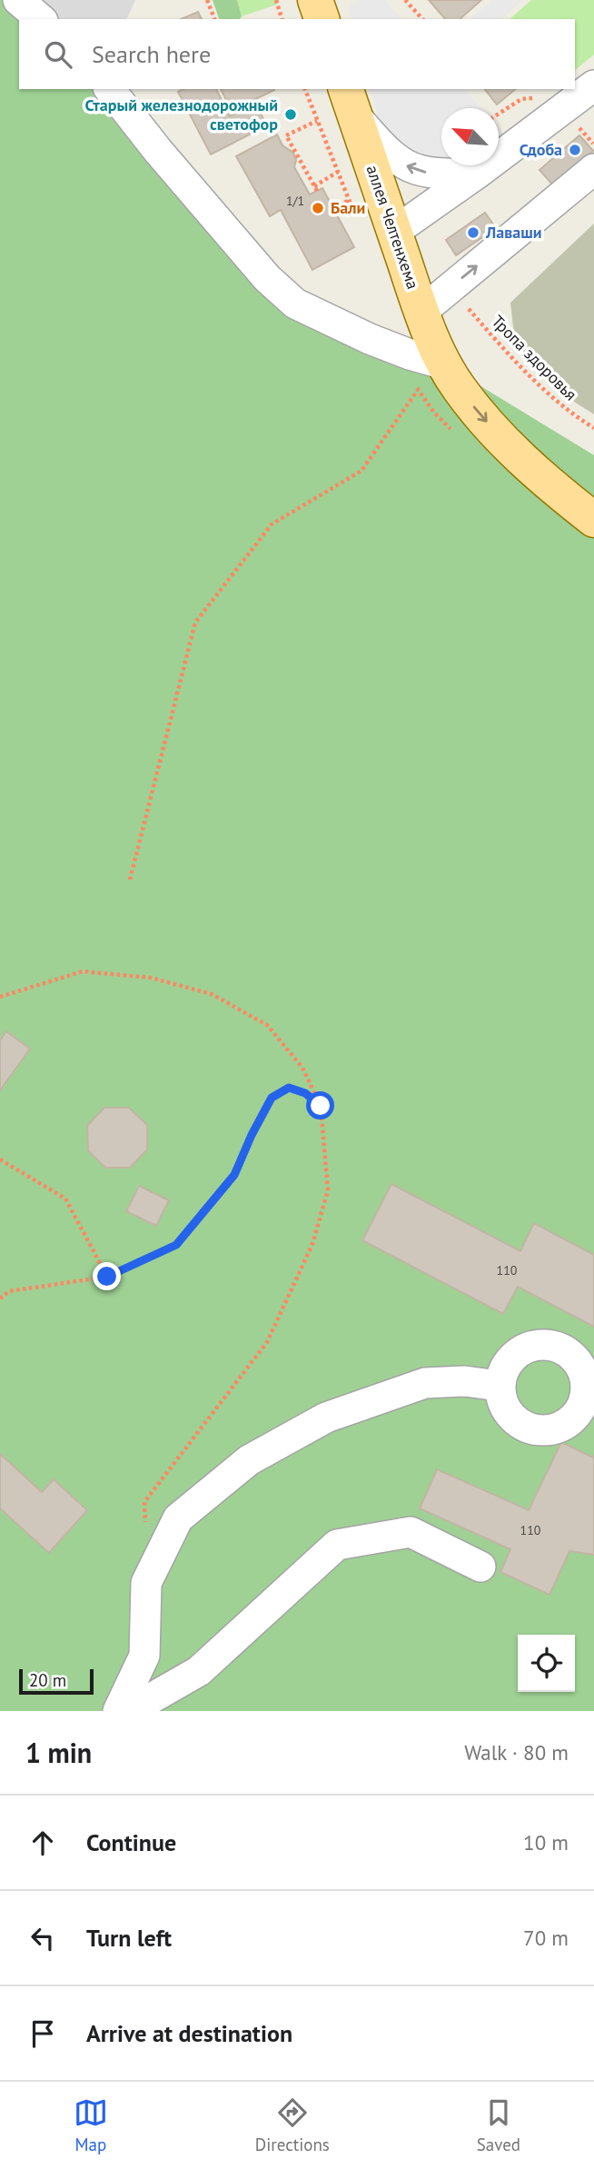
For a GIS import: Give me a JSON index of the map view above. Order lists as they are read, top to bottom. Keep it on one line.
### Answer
{"streets":{"main road":["аллея Челтенхема"],"path":["Тропа здоровья"]},"one_way":["аллея Челтенхема"],"places":["Старый железнодорожный светофор","Сдоба","Бали","Лаваши"],"house_numbers":["1/1","110","110"],"scale_bar":"20 m","north":"top left","page":{"search":"Search here","scale":"20 m","heading":["1 min","Walk · 80 m"],"list":[["Continue","10 m"],["Turn left","70 m"],"Arrive at destination"],"nav":["Map","Directions","Saved"]}}
